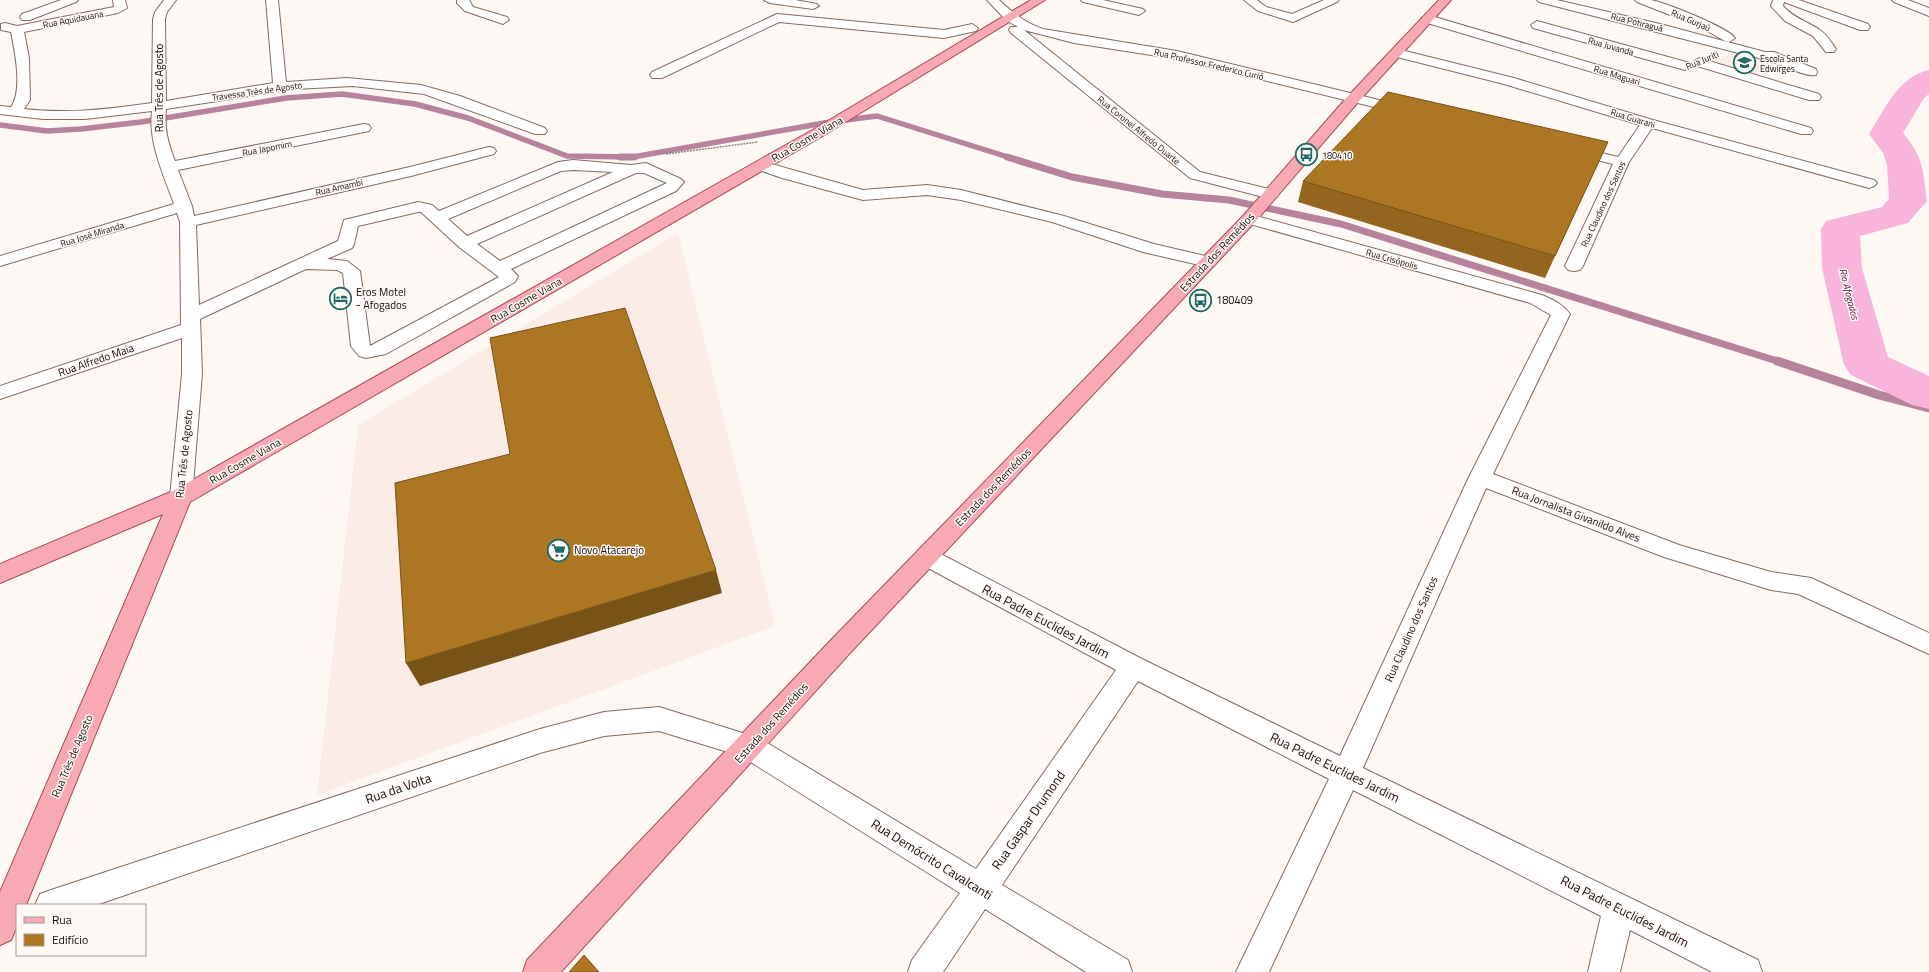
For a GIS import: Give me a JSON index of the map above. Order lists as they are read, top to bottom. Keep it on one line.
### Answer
{"streets":{"main road":["Rua Três de Agosto","Rua Cosme Viana","Estrada dos Remédios"],"street":["Rua Aquidauana","Rua Gurjaú","Rua Potiraguá","Rua Juvanda","Rua Juriti","Rua Professor Frederico Curió","Rua Maguari","Travessa Três de Agosto","Rua Guarani","Rua Coronel Alfredo Duarte","Rua Japomim","Rua Amambi","Rua Claudino dos Santos","Rua José Miranda","Rua Crisópolis","Rua Alfredo Maia","Rua Jornalista Givanildo Alves","Rua Padre Euclides Jardim","Rua da Volta","Rua Gaspar Drumond","Rua Demócrito Cavalcanti"]},"crossings":[["Rua Aquidauana","Travessa Três de Agosto"],["Rua Gurjaú","Rua Potiraguá"],["Rua Gurjaú","Rua Juriti"],["Rua Potiraguá","Rua Juriti"],["Rua Juvanda","Rua Juriti"],["Rua Juriti","Rua Maguari"],["Rua Professor Frederico Curió","Rua Coronel Alfredo Duarte"],["Rua Professor Frederico Curió","Rua Cosme Viana"],["Rua Professor Frederico Curió","Estrada dos Remédios"],["Rua Maguari","Estrada dos Remédios"],["Rua Três de Agosto","Travessa Três de Agosto"],["Rua Três de Agosto","Rua Cosme Viana"],["Rua Três de Agosto","Rua Japomim"],["Rua Três de Agosto","Rua Amambi"],["Rua Três de Agosto","Rua José Miranda"],["Rua Três de Agosto","Rua Alfredo Maia"],["Rua Guarani","Rua Claudino dos Santos"],["Rua Guarani","Estrada dos Remédios"],["Rua Coronel Alfredo Duarte","Rua Cosme Viana"],["Rua Coronel Alfredo Duarte","Estrada dos Remédios"],["Rua Coronel Alfredo Duarte","Rua Crisópolis"],["Rua Amambi","Rua José Miranda"],["Rua Claudino dos Santos","Rua Crisópolis"],["Rua Claudino dos Santos","Rua Jornalista Givanildo Alves"],["Rua Claudino dos Santos","Rua Padre Euclides Jardim"],["Estrada dos Remédios","Rua Crisópolis"],["Estrada dos Remédios","Rua Padre Euclides Jardim"],["Estrada dos Remédios","Rua da Volta"],["Estrada dos Remédios","Rua Demócrito Cavalcanti"],["Rua Padre Euclides Jardim","Rua Gaspar Drumond"],["Rua da Volta","Rua Demócrito Cavalcanti"],["Rua Gaspar Drumond","Rua Demócrito Cavalcanti"]],"water":["Rio Afogados"],"places":{"school or university":["Escola Santa Edwirges"],"bus stop":["180410","180409"],"hotel":["Eros Motel - Afogados"],"supermarket":["Novo Atacarejo"]},"legend":["Rua","Edifício"]}
